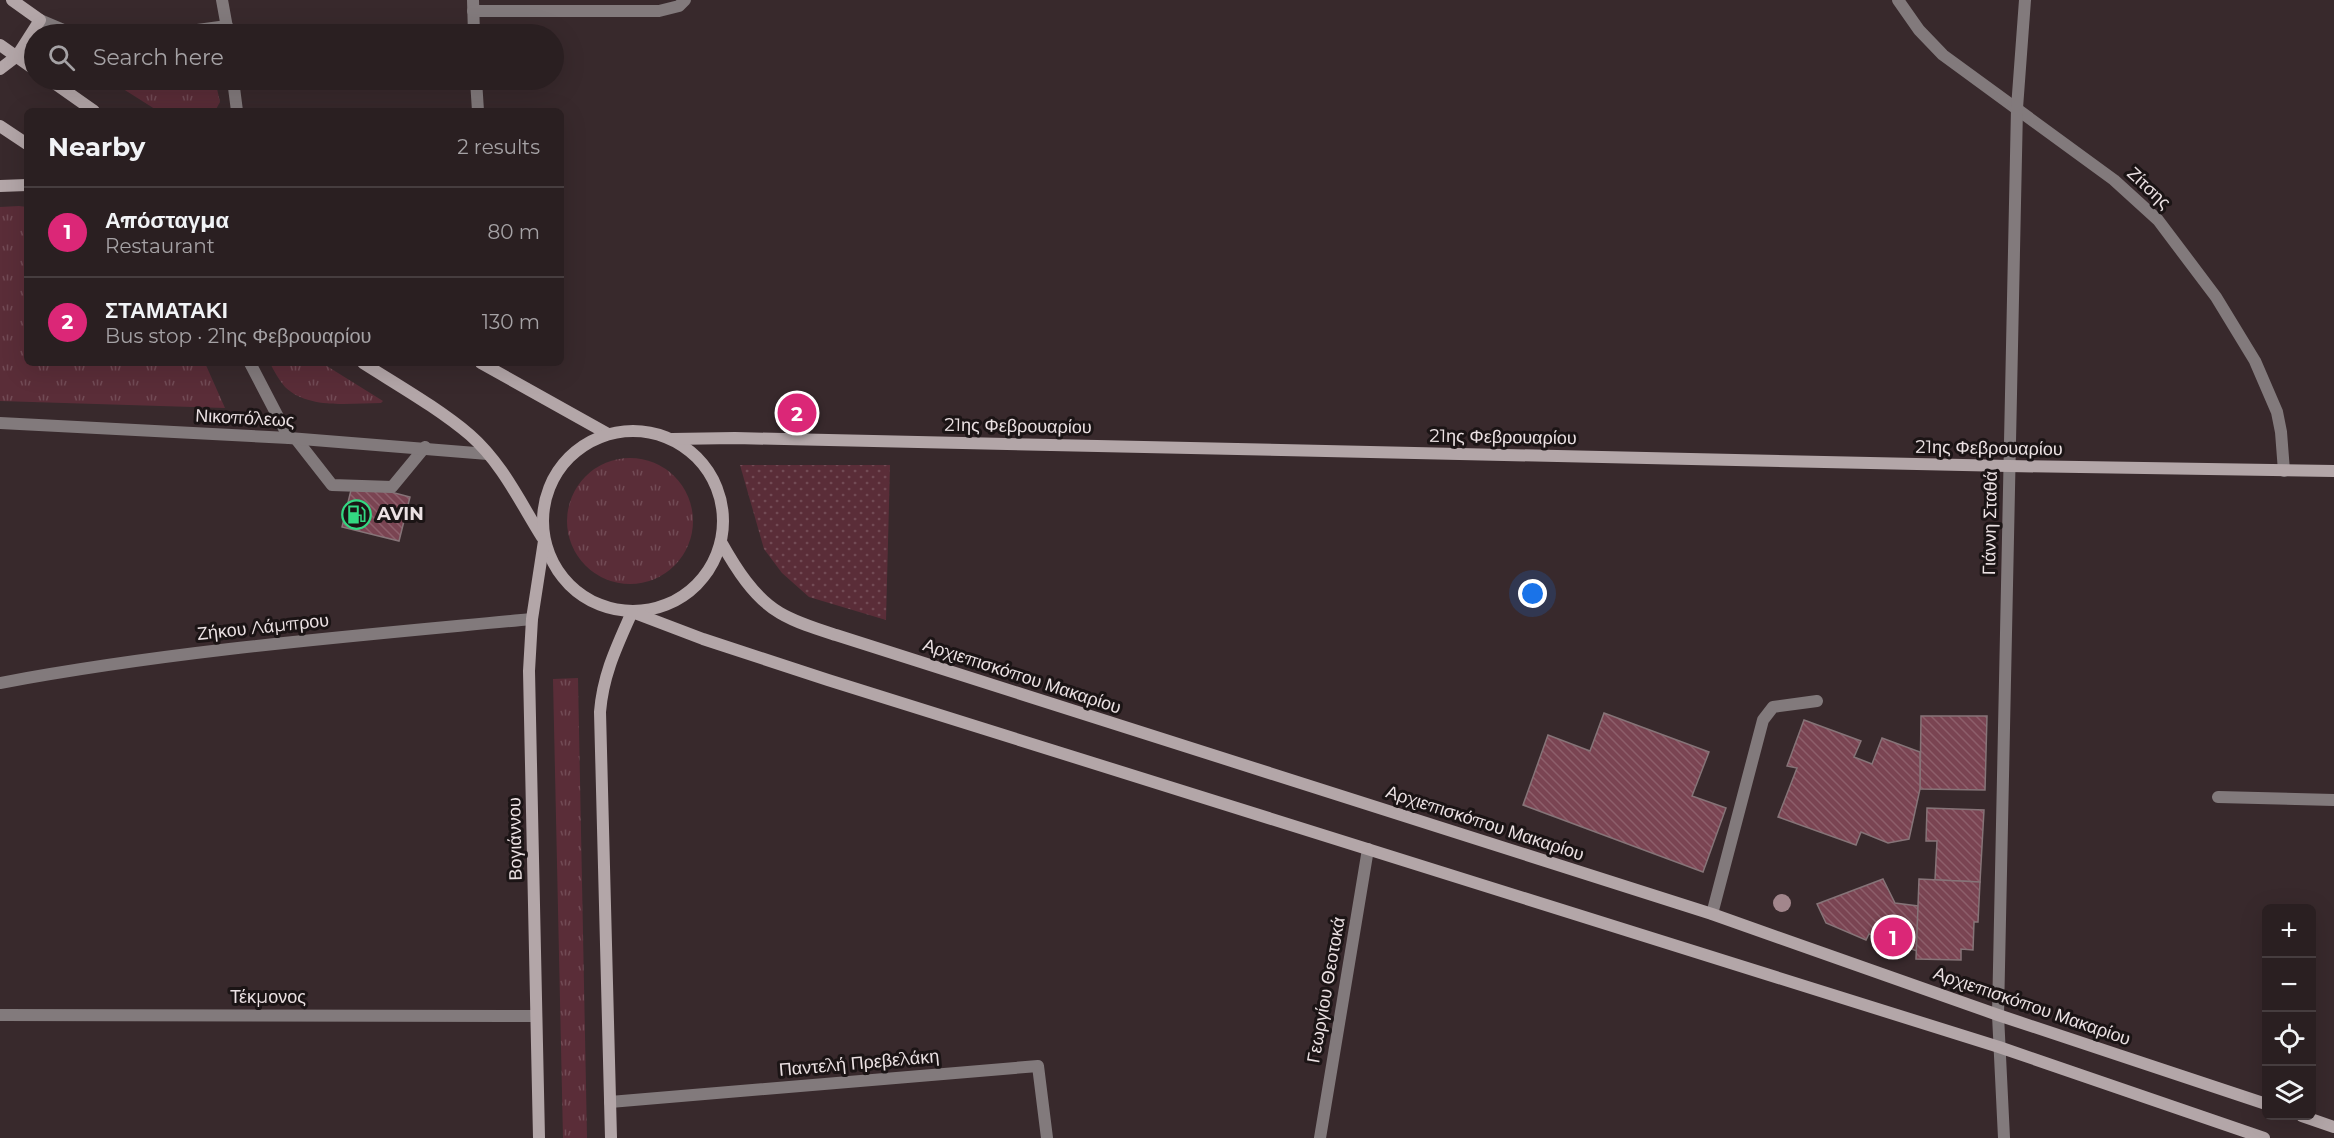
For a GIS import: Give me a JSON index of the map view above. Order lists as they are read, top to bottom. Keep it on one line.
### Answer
{"streets":{"main road":["21ης Φεβρουαρίου","Αρχιεπισκόπου Μακαρίου","Βογιάννου"],"street":["Ζίτσης","Νικοπόλεως","Γιάννη Σταθά","Ζήκου Λάμπρου","Γεωργίου Θεοτοκά","Τέκμονος","Παντελή Πρεβελάκη"]},"crossings":[["Ζίτσης","21ης Φεβρουαρίου"],["Ζίτσης","Γιάννη Σταθά"],["21ης Φεβρουαρίου","Γιάννη Σταθά"],["21ης Φεβρουαρίου","Αρχιεπισκόπου Μακαρίου"],["21ης Φεβρουαρίου","Βογιάννου"],["Γιάννη Σταθά","Αρχιεπισκόπου Μακαρίου"],["Ζήκου Λάμπρου","Βογιάννου"],["Αρχιεπισκόπου Μακαρίου","Βογιάννου"],["Βογιάννου","Τέκμονος"]],"places":{"fuel station":["AVIN"]},"page":{"search":"Search here","heading":["Nearby","2 results"],"list":[{"mark":"1","name":"Απόσταγμα","note":"Restaurant","value":"80 m"},{"mark":"2","name":"ΣΤΑΜΑΤΑΚΙ","note":"Bus stop · 21ης Φεβρουαρίου","value":"130 m"}],"pins":["2","1"],"map_buttons":["+","−"]}}
